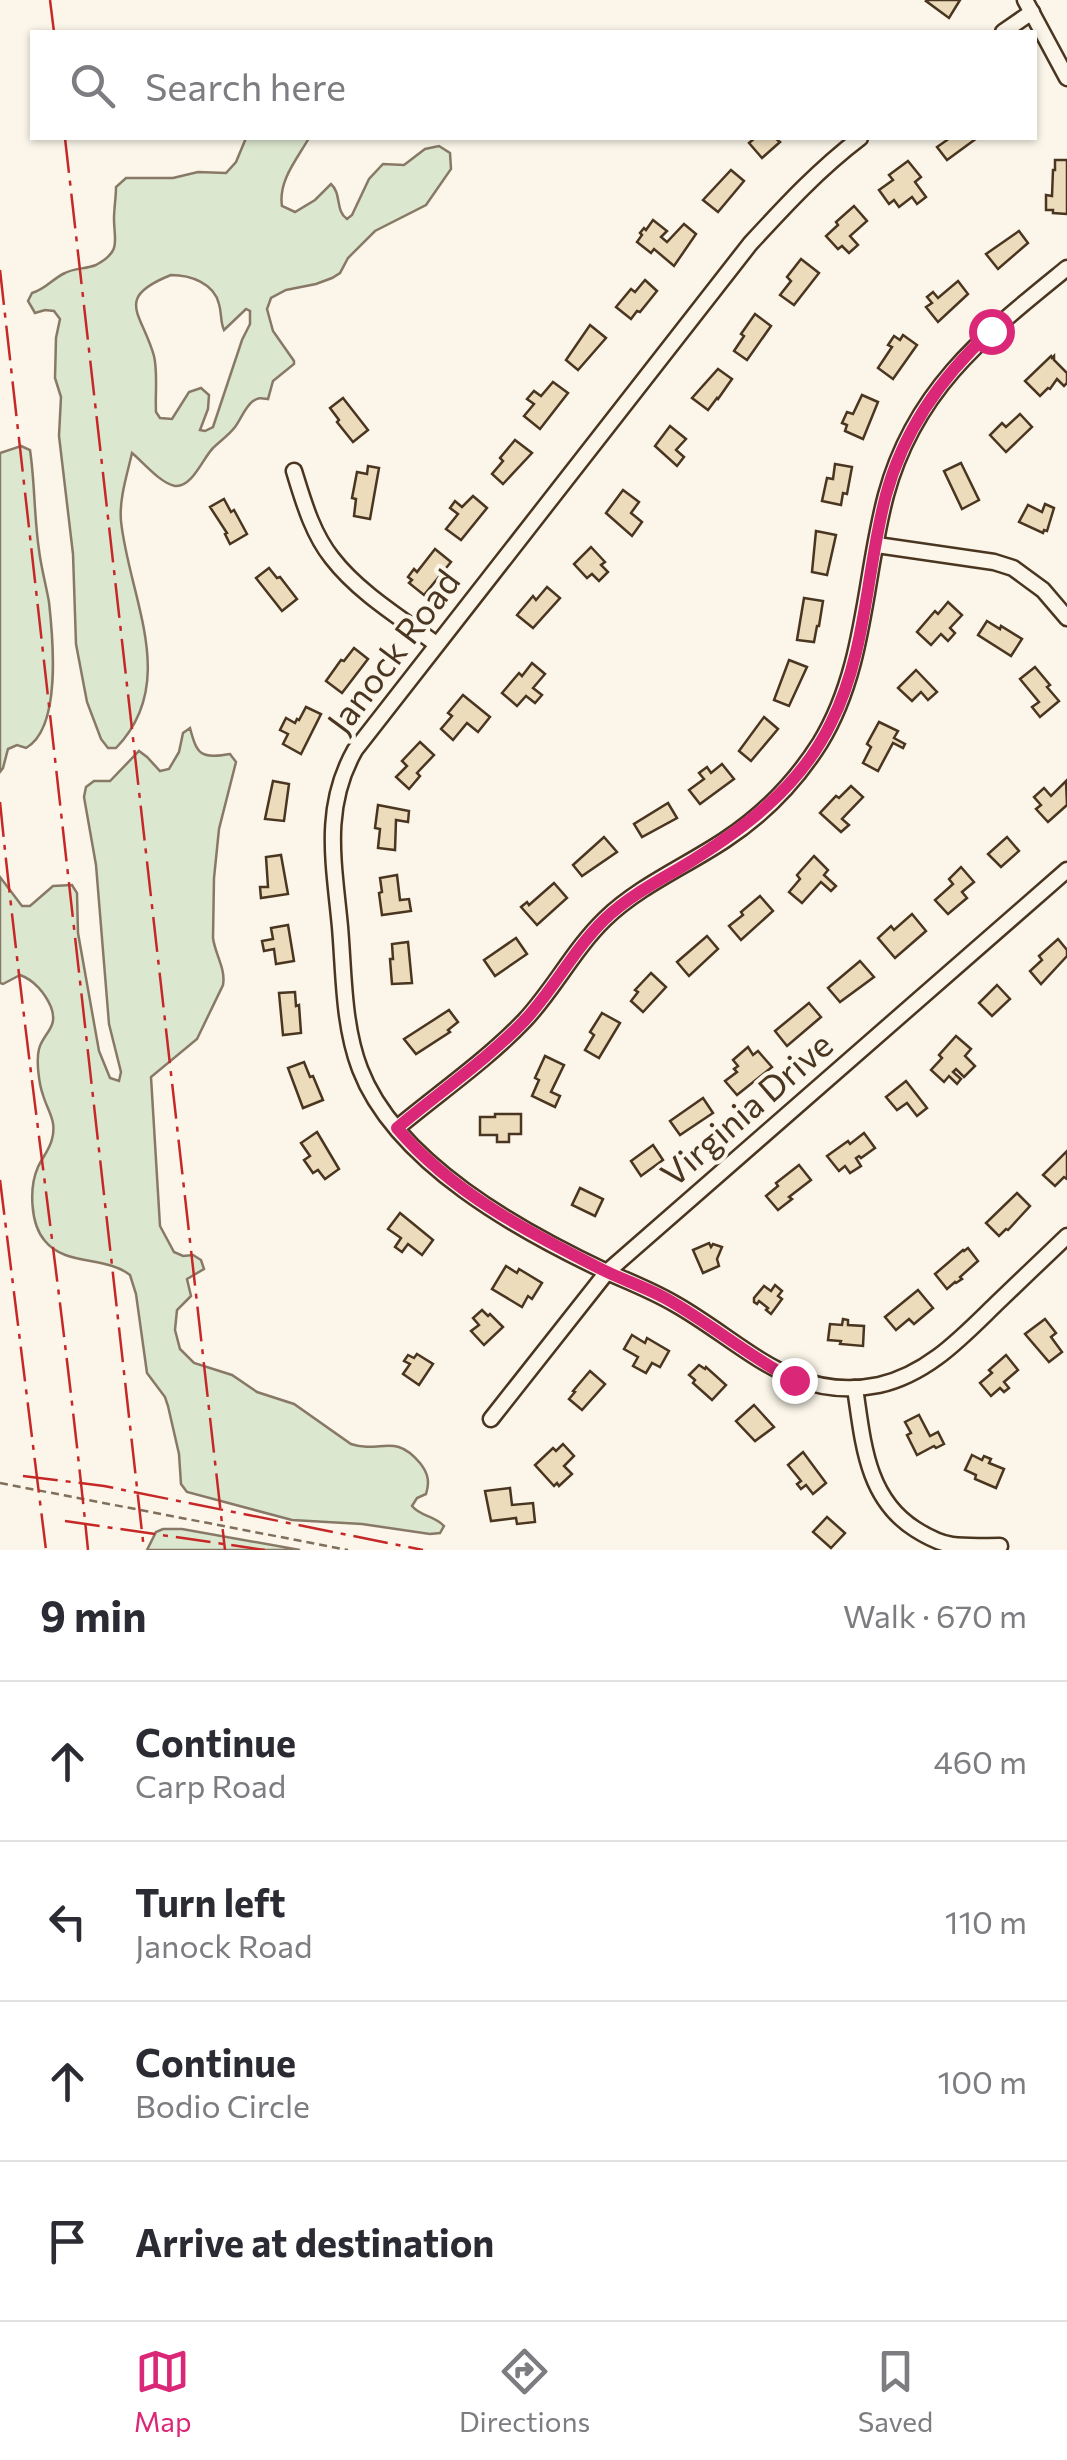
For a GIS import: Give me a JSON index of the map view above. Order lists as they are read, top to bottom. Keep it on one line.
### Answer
{"streets":{"street":["Janock Road","Virginia Drive"]},"crossings":[["Janock Road","Virginia Drive"]],"page":{"search":"Search here","heading":["9 min","Walk · 670 m"],"list":[["Continue","Carp Road","460 m"],["Turn left","Janock Road","110 m"],["Continue","Bodio Circle","100 m"],"Arrive at destination"],"nav":["Map","Directions","Saved"]}}
